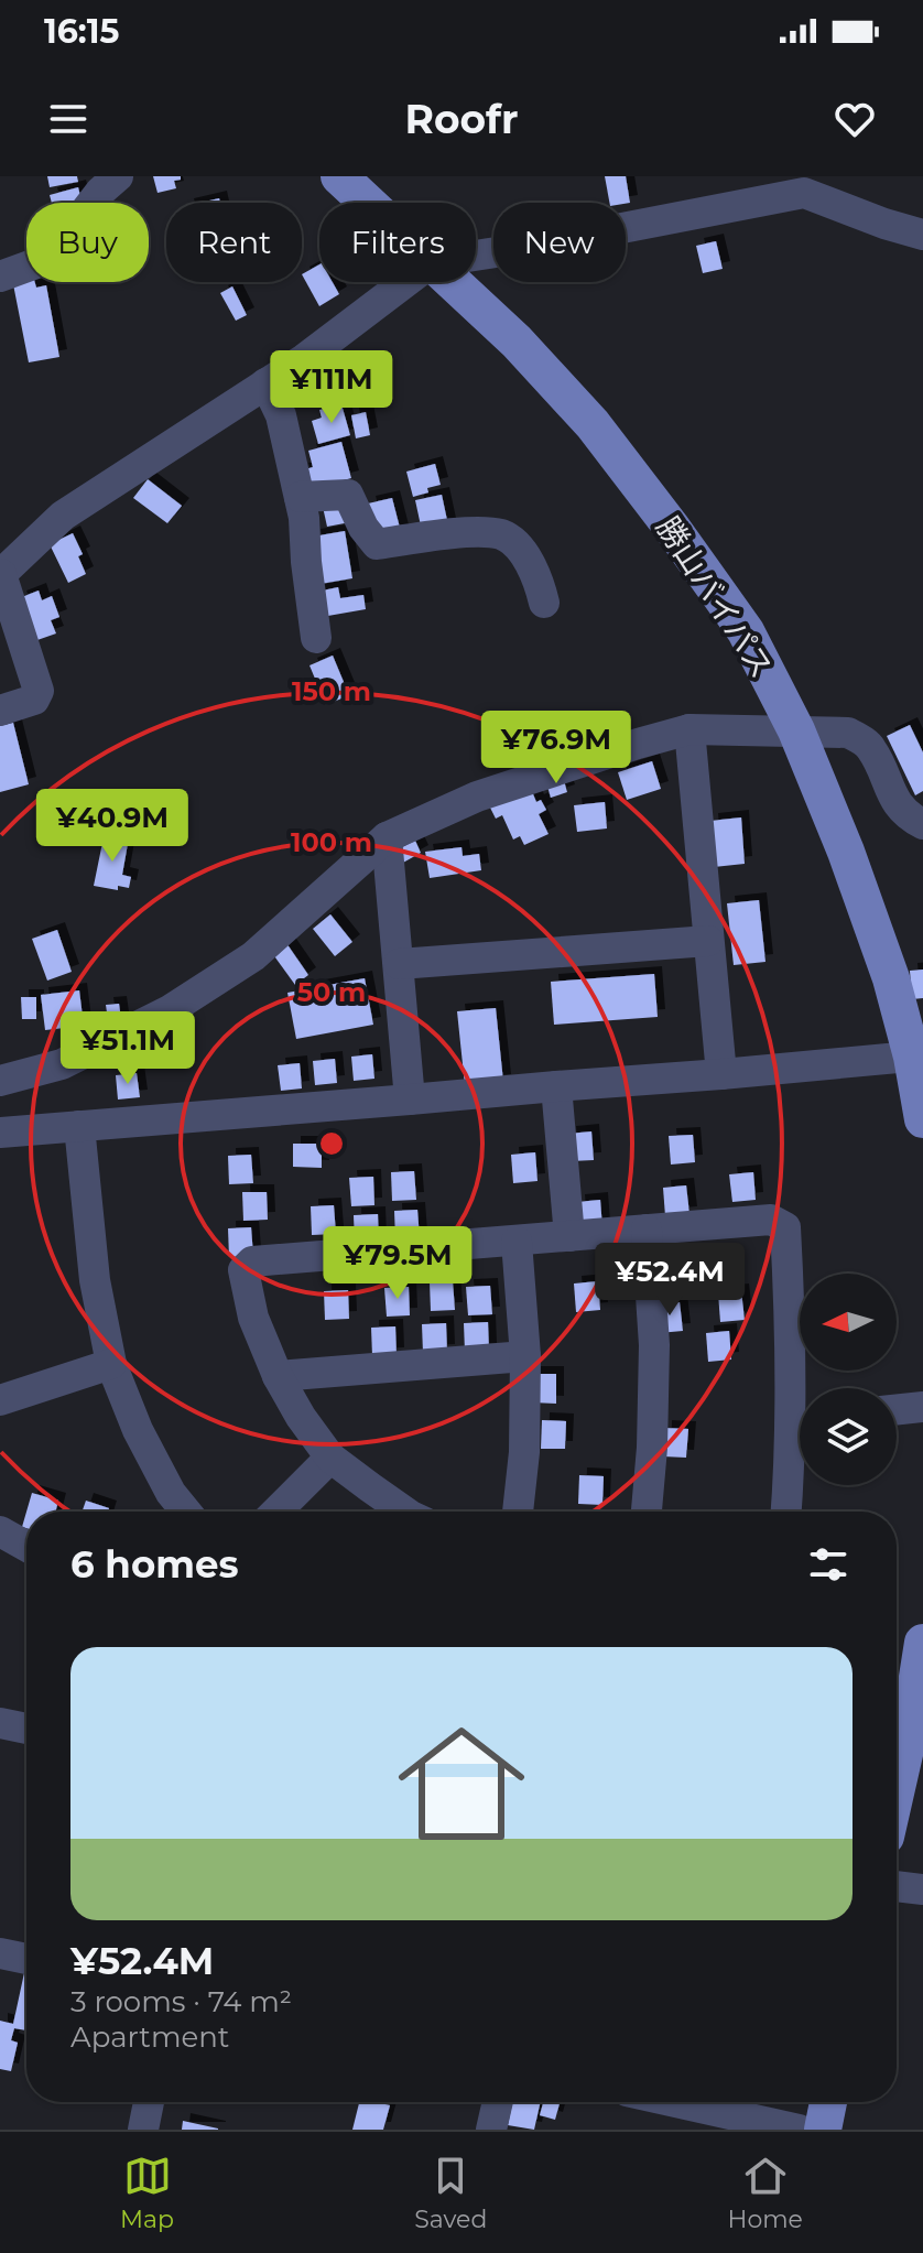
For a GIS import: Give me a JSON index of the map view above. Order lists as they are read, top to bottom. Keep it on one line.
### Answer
{"streets":{"main road":["勝山バイパス"]},"north":"left","page":{"status":"16:15","header":"Roofr","chip":["Buy","Rent","Filters","New"],"price":["¥111M","¥76.9M","¥40.9M","¥51.1M","¥79.5M","¥52.4M"],"heading":"6 homes","list":[{"name":"¥52.4M","note":"3 rooms · 74 m² · Apartment"}],"tabs":["Map","Saved","Home"]},"rings":["150 m","100 m","50 m"]}
